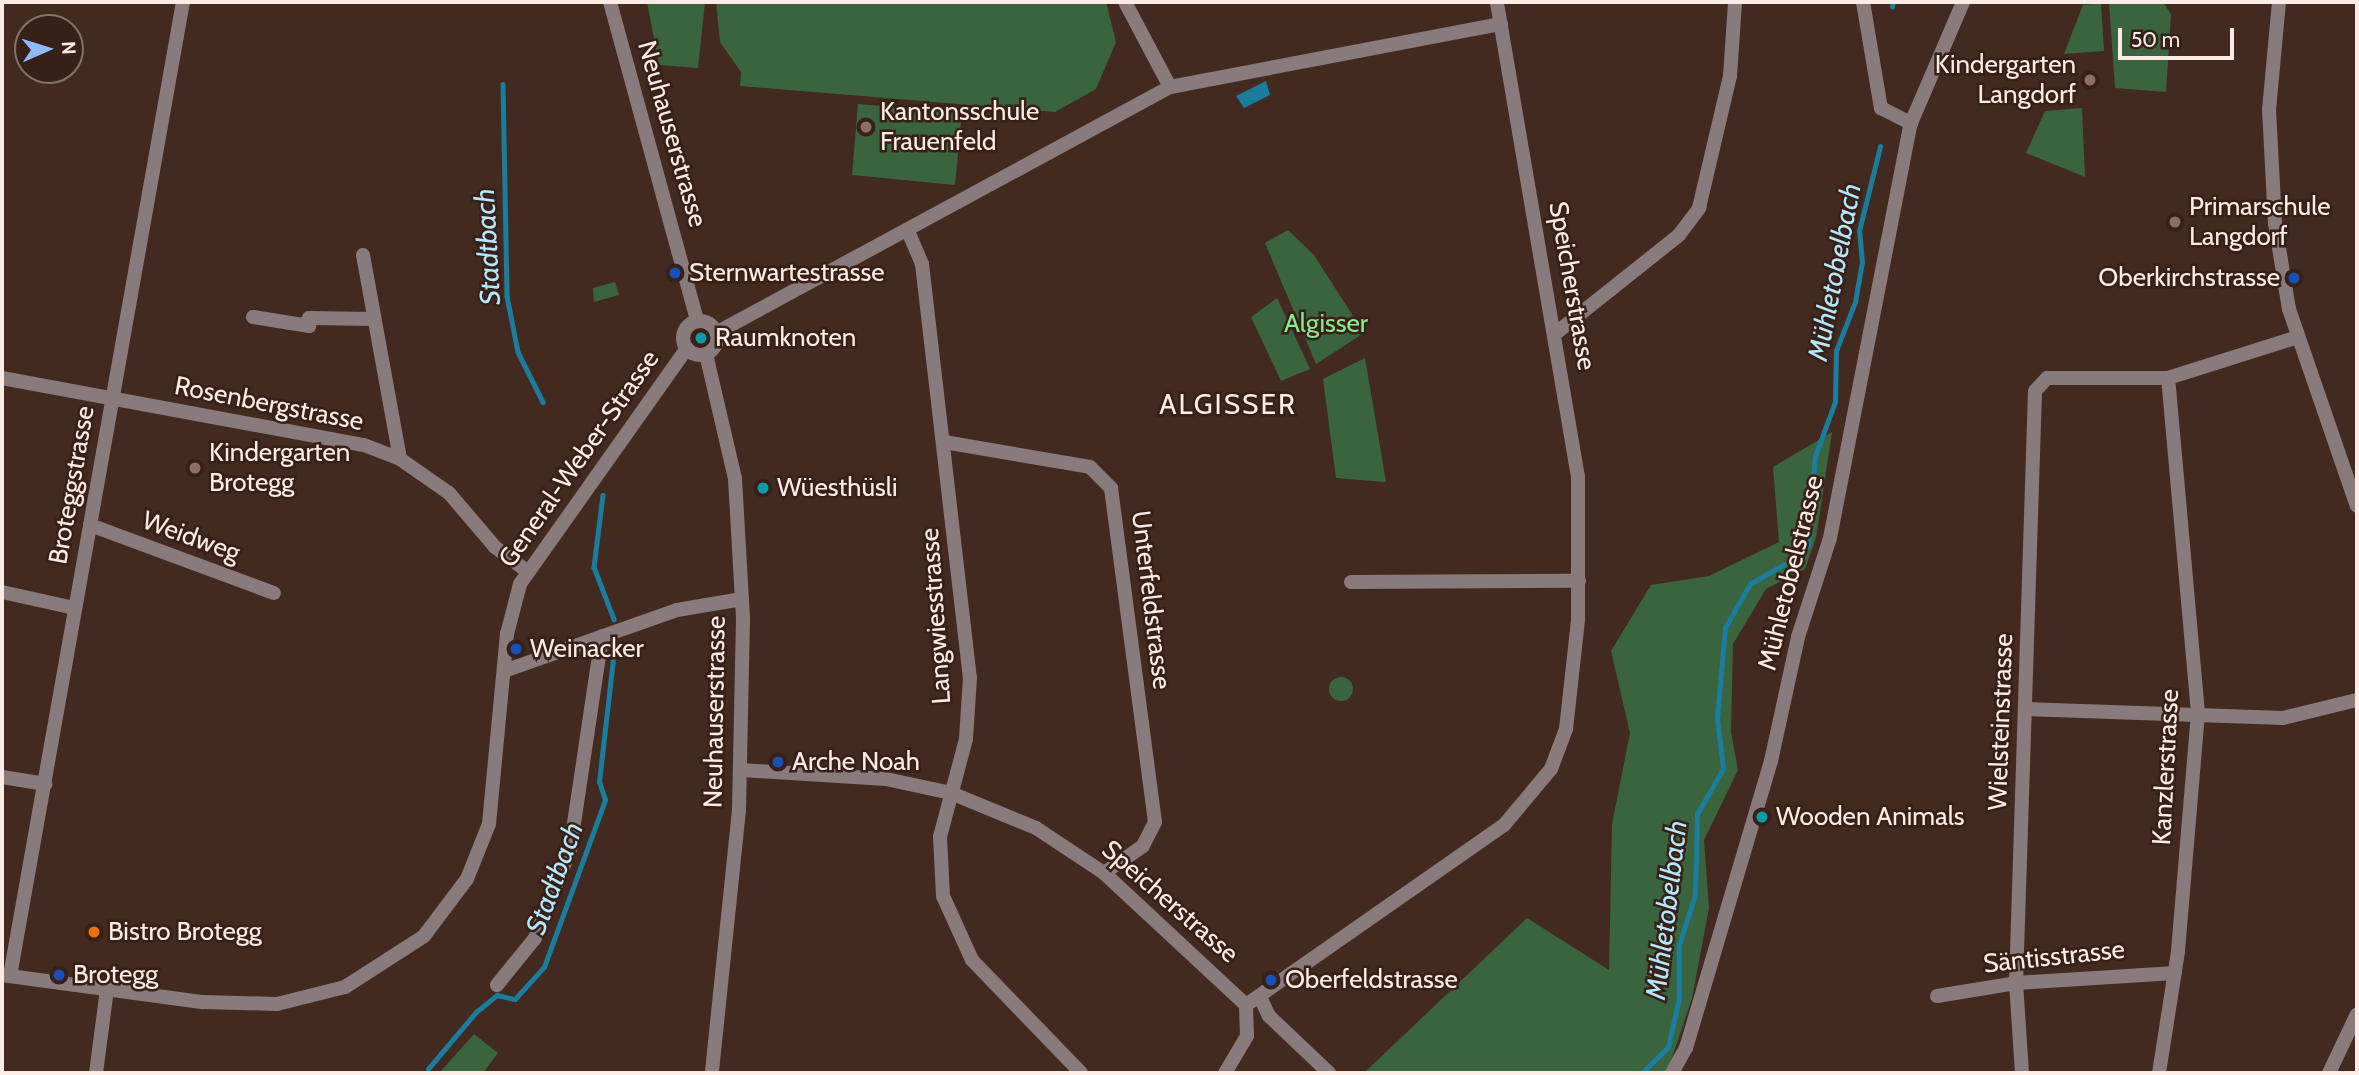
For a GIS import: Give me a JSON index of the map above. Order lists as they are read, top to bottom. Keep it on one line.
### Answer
{"streets":{"street":["Neuhauserstrasse","Speicherstrasse","Rosenbergstrasse","General-Weber-Strasse","Broteggstrasse","Weidweg","Mühletobelstrasse","Unterfeldstrasse","Langwiesstrasse","Wielsteinstrasse","Kanzlerstrasse","Säntisstrasse"]},"crossings":[["Neuhauserstrasse","Speicherstrasse"],["Speicherstrasse","Unterfeldstrasse"],["Speicherstrasse","Langwiesstrasse"],["Rosenbergstrasse","General-Weber-Strasse"],["Rosenbergstrasse","Broteggstrasse"],["General-Weber-Strasse","Broteggstrasse"],["Broteggstrasse","Weidweg"],["Unterfeldstrasse","Langwiesstrasse"],["Wielsteinstrasse","Kanzlerstrasse"],["Wielsteinstrasse","Säntisstrasse"],["Kanzlerstrasse","Säntisstrasse"]],"districts":["ALGISSER"],"water":["Stadtbach","Mühletobelbach"],"parks":["Algisser"],"places":["Kindergarten Langdorf","Kantonsschule Frauenfeld","Primarschule Langdorf","Sternwartestrasse","Oberkirchstrasse","Raumknoten","Kindergarten Brotegg","Wüesthüsli","Weinacker","Arche Noah","Wooden Animals","Bistro Brotegg","Brotegg","Oberfeldstrasse"],"scale_bar":"50 m","north":"right"}
